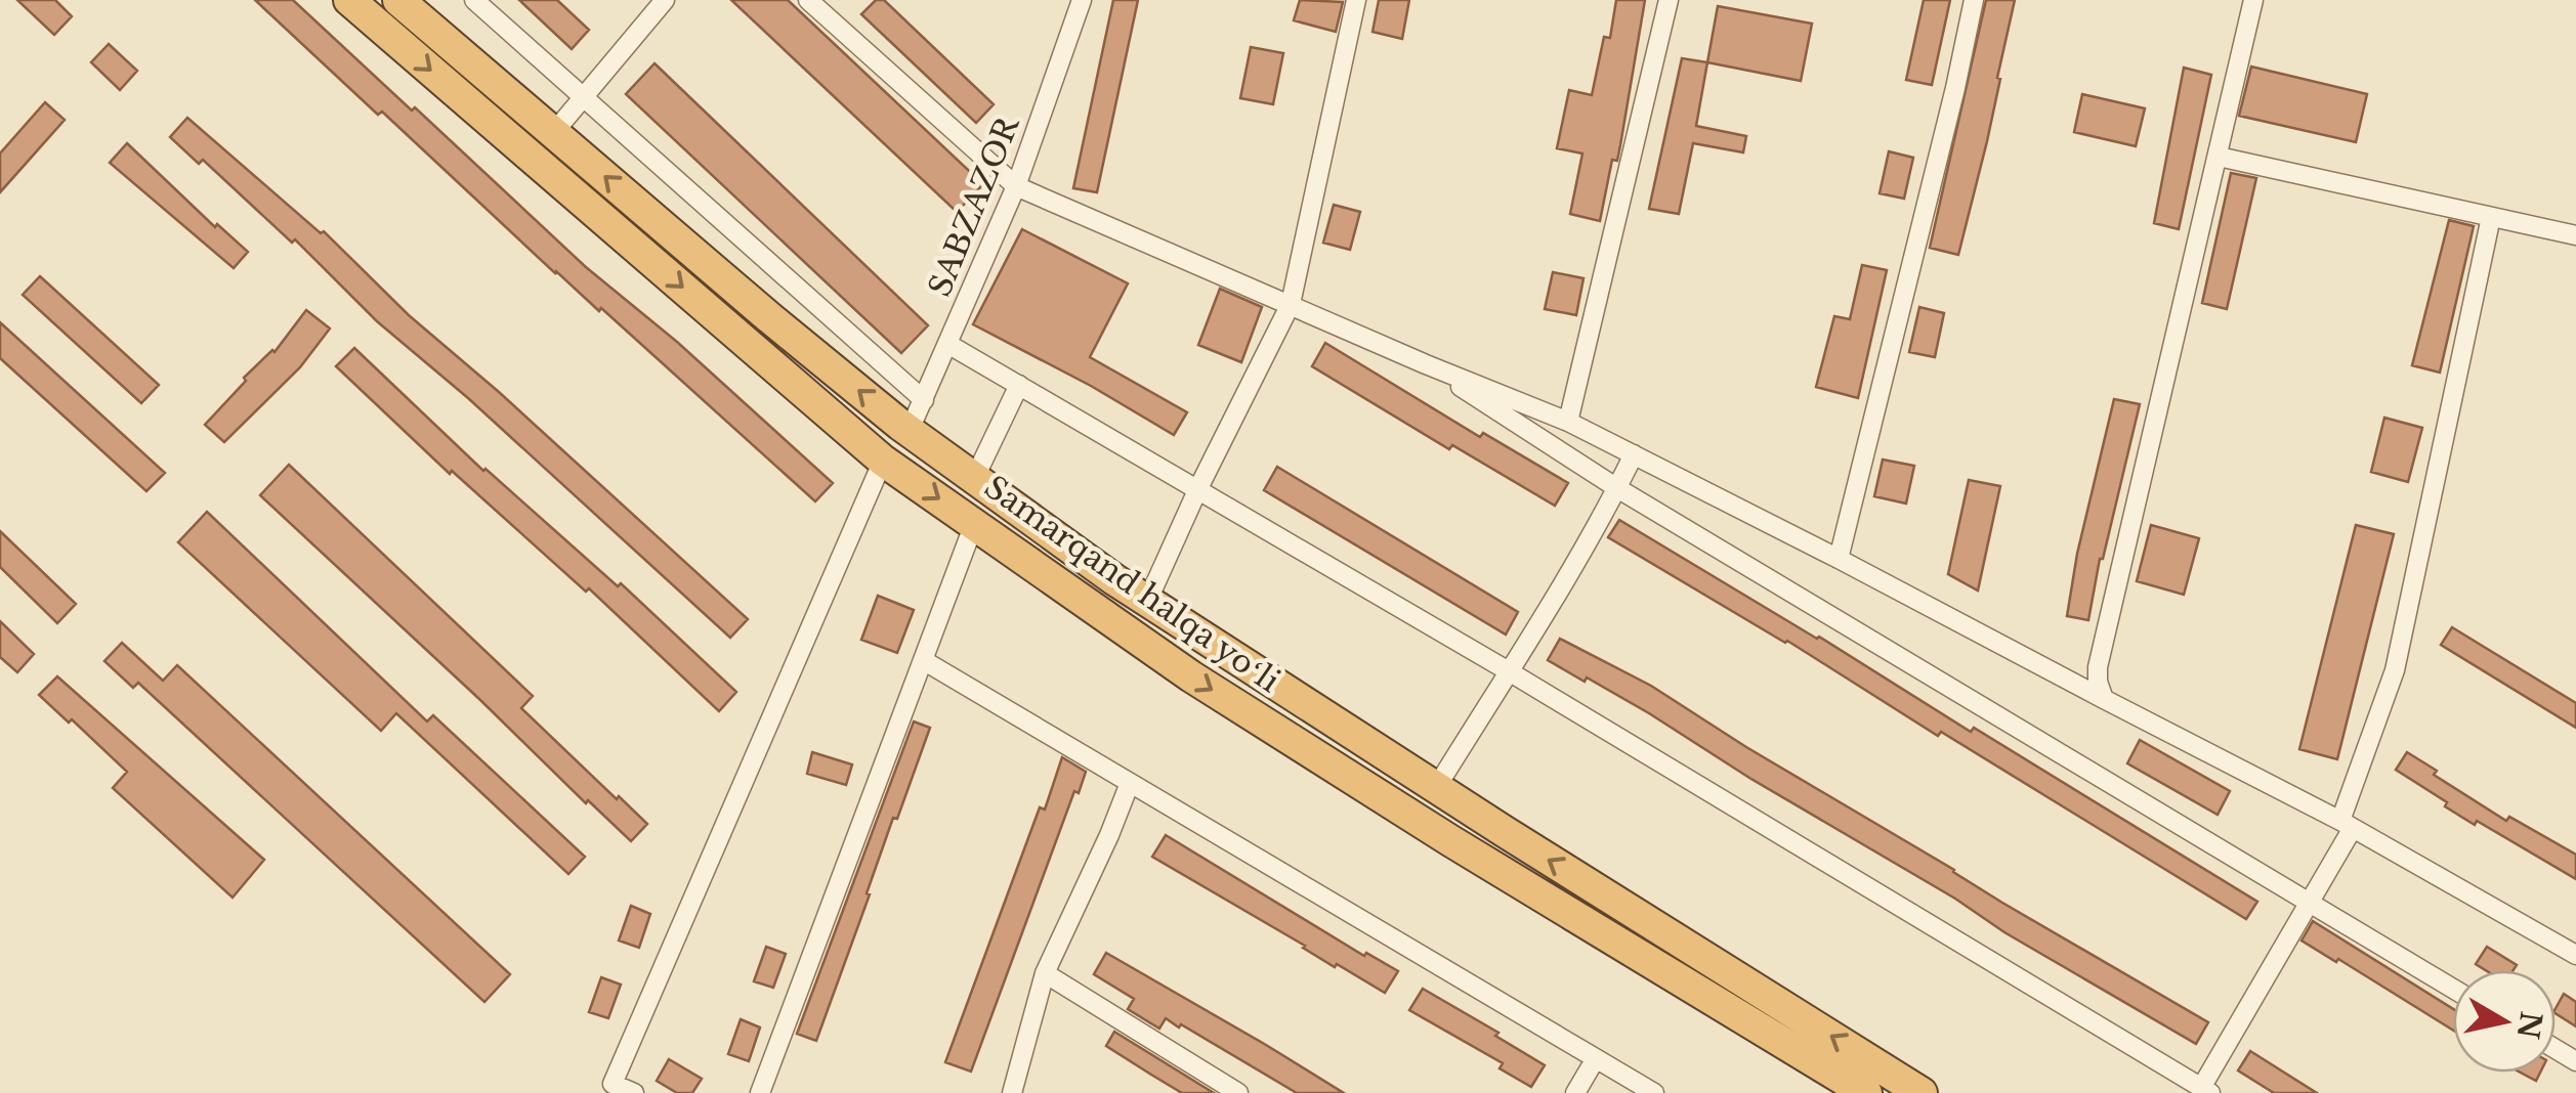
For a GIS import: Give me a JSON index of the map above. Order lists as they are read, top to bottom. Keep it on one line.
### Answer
{"streets":{"highway":["Samarqand halqa yoʻli"],"street":["SABZAZOR"]},"crossings":[["SABZAZOR","Samarqand halqa yoʻli"]],"north":"right"}
